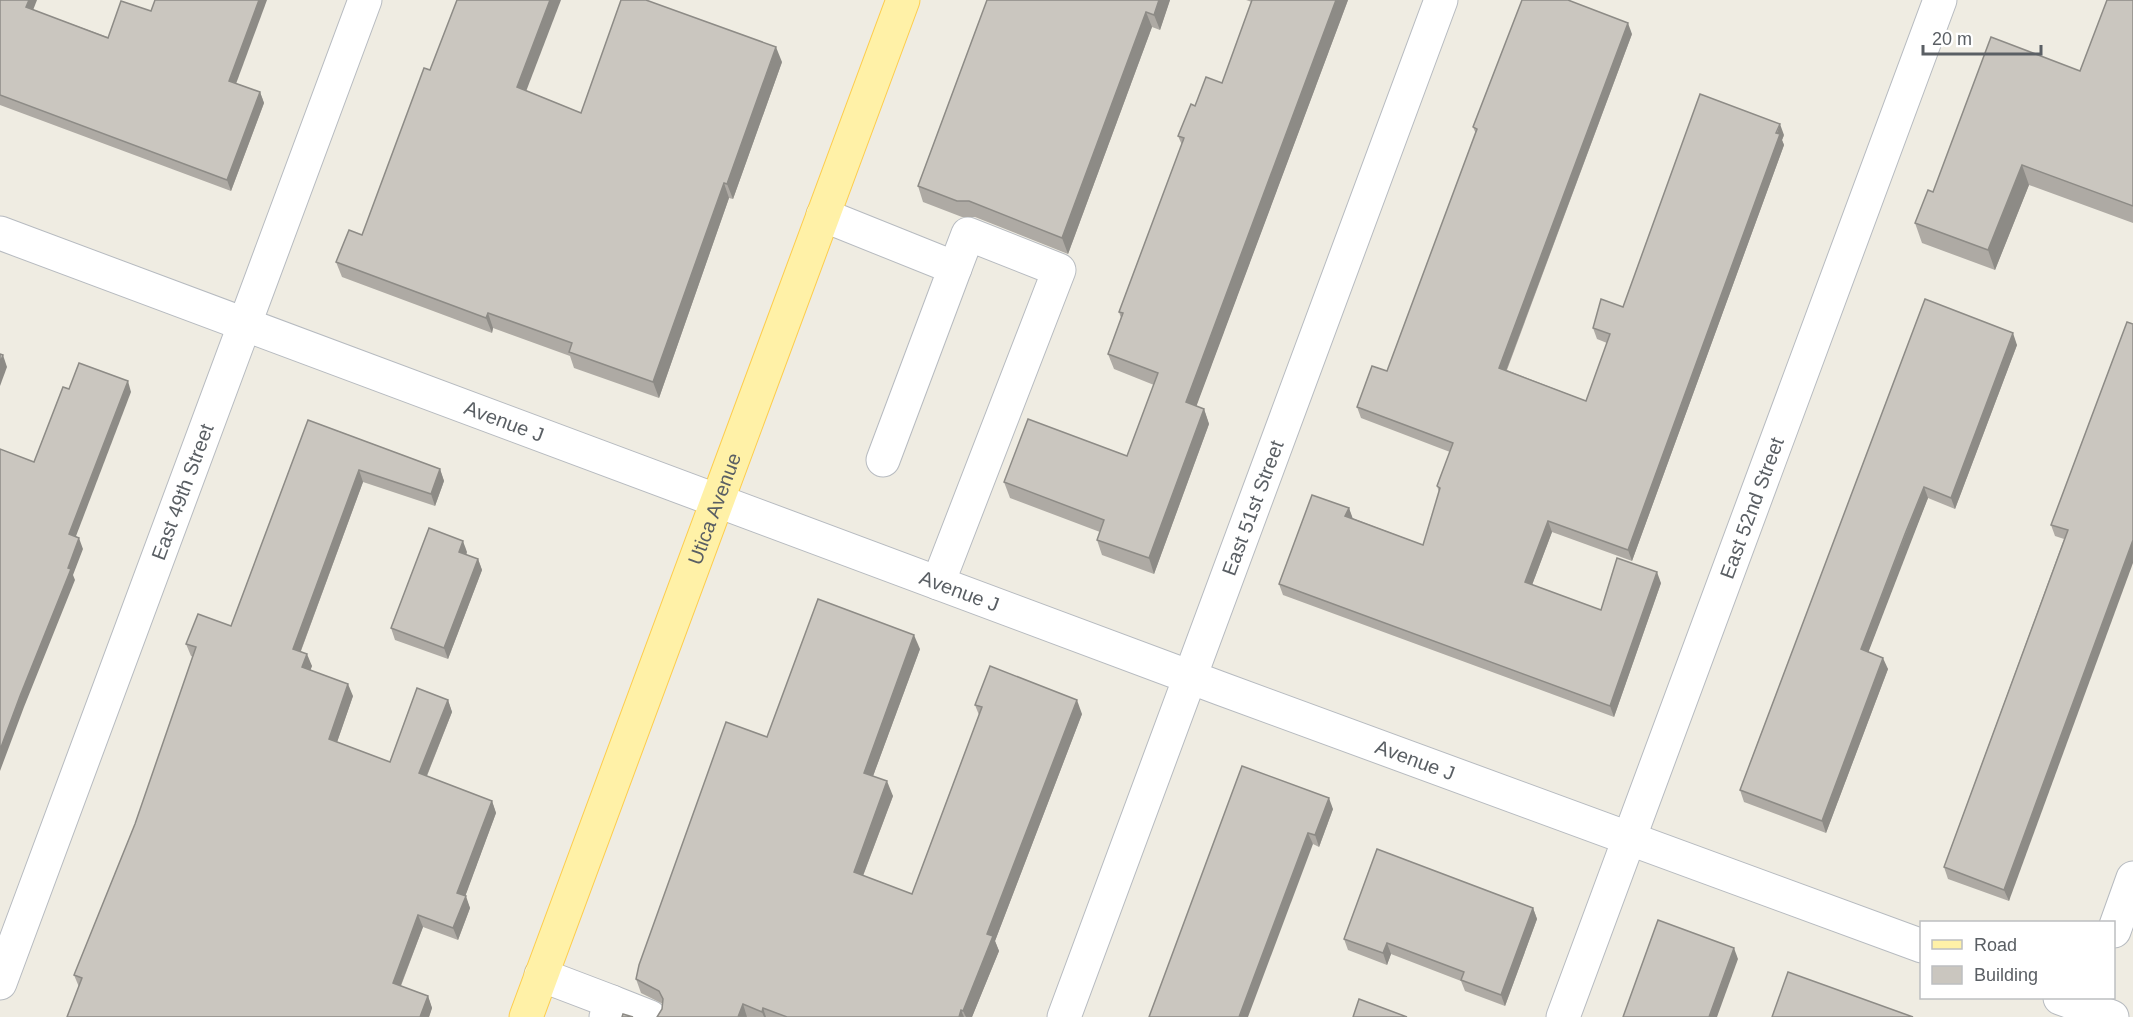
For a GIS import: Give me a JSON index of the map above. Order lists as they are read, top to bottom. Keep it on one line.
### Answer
{"streets":{"main road":["Utica Avenue"],"street":["Avenue J","East 49th Street","East 51st Street","East 52nd Street"]},"crossings":[["Avenue J","East 49th Street"],["Avenue J","Utica Avenue"],["Avenue J","East 51st Street"],["Avenue J","East 52nd Street"]],"legend":["Road","Building"],"scale_bar":"20 m"}
